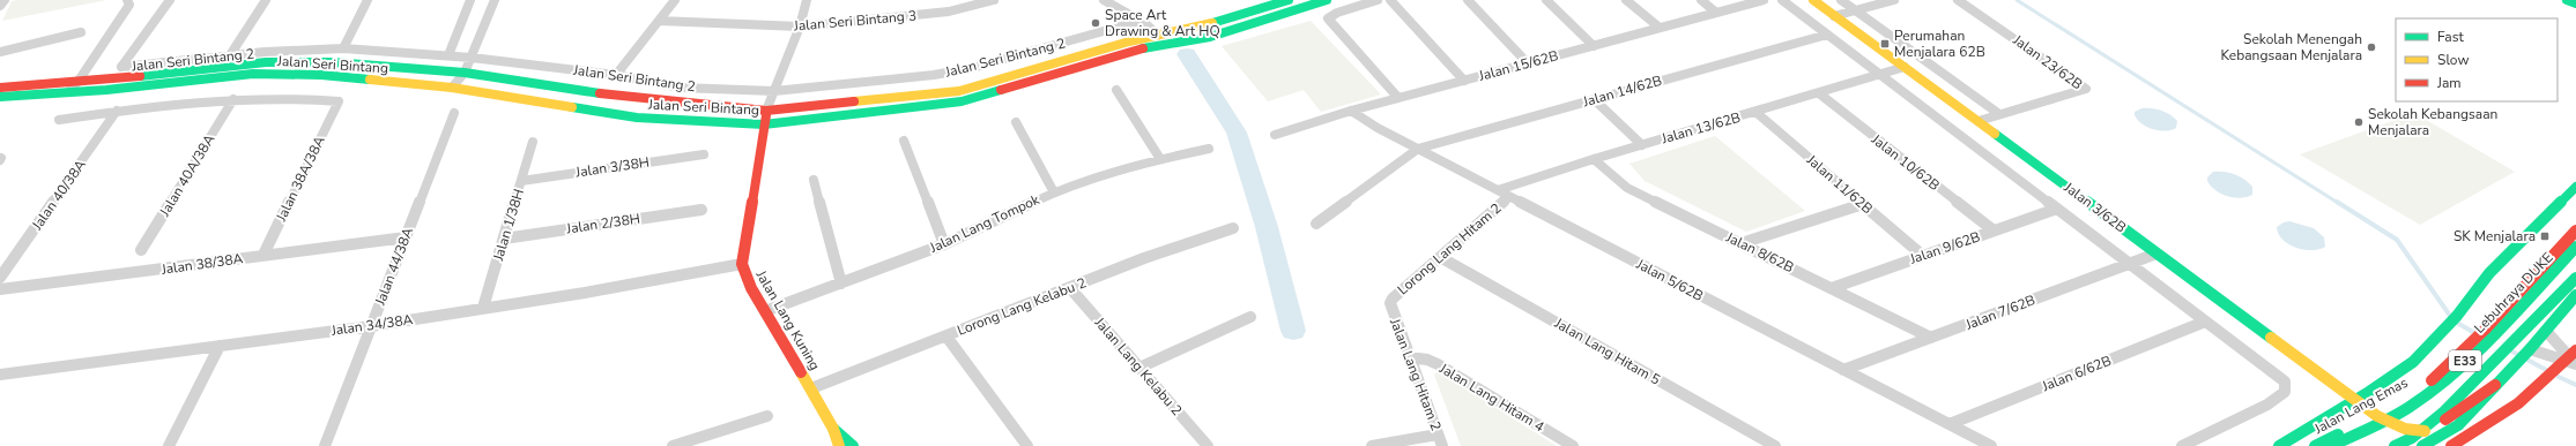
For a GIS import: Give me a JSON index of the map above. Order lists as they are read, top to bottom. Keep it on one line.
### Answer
{"streets":{"main road":["Jalan Seri Bintang","Jalan 3/62B","Lebuhraya DUKE","Jalan Lang Kuning","E33","Jalan Lang Emas"],"street":["Jalan Seri Bintang 3","Jalan Seri Bintang 2","Jalan 23/62B","Jalan 15/62B","Jalan 14/62B","Jalan 13/62B","Jalan 10/62B","Jalan 3/38H","Jalan 40A/38A","Jalan 38A/38A","Jalan 11/62B","Jalan 40/38A","Jalan 2/38H","Jalan Lang Tompok","Jalan 1/38H","Jalan 9/62B","Lorong Lang Hitam 2","Jalan 8/62B","Jalan 38/38A","Jalan 44/38A","Jalan 5/62B","Lorong Lang Kelabu 2","Jalan 7/62B","Jalan 34/38A","Jalan Lang Hitam 5","Jalan Lang Kelabu 2","Jalan 6/62B","Jalan Lang Hitam 2","Jalan Lang Hitam 4"]},"crossings":[["Jalan Seri Bintang","Jalan Lang Kuning"],["Jalan 15/62B","Jalan 5/62B"],["Jalan 14/62B","Jalan 3/62B"],["Jalan 14/62B","Jalan 5/62B"],["Jalan 13/62B","Jalan 10/62B"],["Jalan 13/62B","Jalan 11/62B"],["Jalan 13/62B","Jalan 3/62B"],["Jalan 13/62B","Jalan 8/62B"],["Jalan 13/62B","Jalan 5/62B"],["Jalan 10/62B","Jalan 9/62B"],["Jalan 3/38H","Jalan 1/38H"],["Jalan 40A/38A","Jalan 38A/38A"],["Jalan 38A/38A","Jalan 38/38A"],["Jalan 11/62B","Jalan 9/62B"],["Jalan 3/62B","Jalan 9/62B"],["Jalan 3/62B","Jalan 7/62B"],["Jalan 3/62B","Jalan 6/62B"],["Jalan 3/62B","Jalan Lang Emas"],["Jalan 2/38H","Jalan 1/38H"],["Jalan Lang Tompok","Jalan Lang Kuning"],["Jalan 1/38H","Jalan 34/38A"],["Jalan 9/62B","Jalan 8/62B"],["Lorong Lang Hitam 2","Jalan 5/62B"],["Lorong Lang Hitam 2","Jalan Lang Hitam 5"],["Lorong Lang Hitam 2","Jalan Lang Hitam 2"],["Jalan 8/62B","Jalan 7/62B"],["Jalan 38/38A","Jalan 44/38A"],["Jalan 44/38A","Jalan 34/38A"],["Jalan 5/62B","Jalan 7/62B"],["Jalan 5/62B","Jalan 6/62B"],["Lorong Lang Kelabu 2","Jalan Lang Kuning"],["Lorong Lang Kelabu 2","Jalan Lang Kelabu 2"],["Jalan Lang Kuning","Jalan 34/38A"],["Jalan Lang Hitam 2","Jalan Lang Hitam 4"]],"places":{"other":["Space Art Drawing & Art HQ","Sekolah Menengah Kebangsaan Menjalara","Sekolah Kebangsaan Menjalara"],"transit":["Perumahan Menjalara 62B","SK Menjalara"]},"legend":["Fast","Slow","Jam"]}
